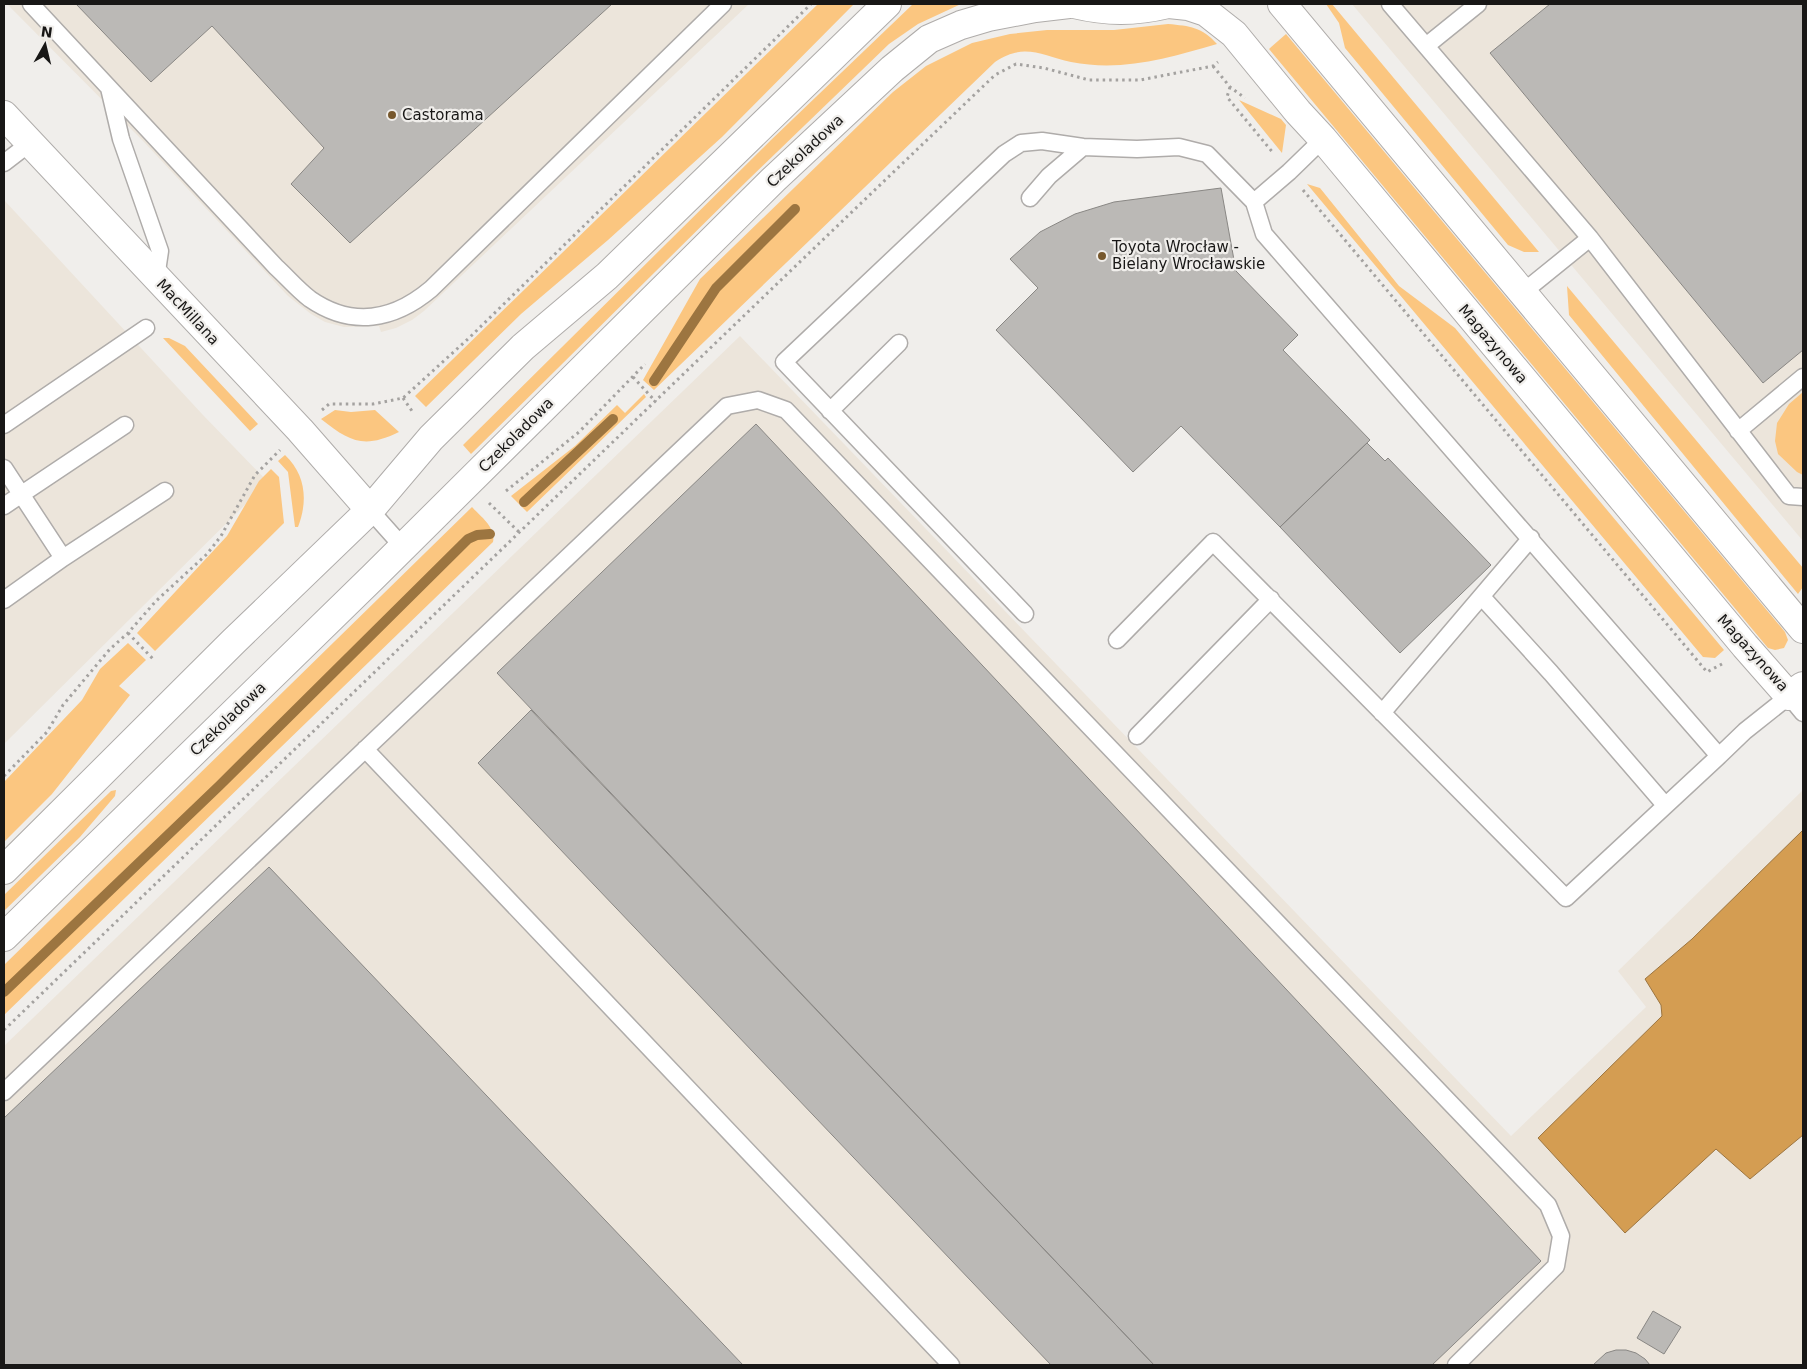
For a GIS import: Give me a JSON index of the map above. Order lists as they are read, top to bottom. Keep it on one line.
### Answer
{"streets":{"street":["Czekoladowa","MacMillana","Magazynowa"]},"places":["Castorama","Toyota Wrocław - Bielany Wrocławskie"],"north":"top"}
